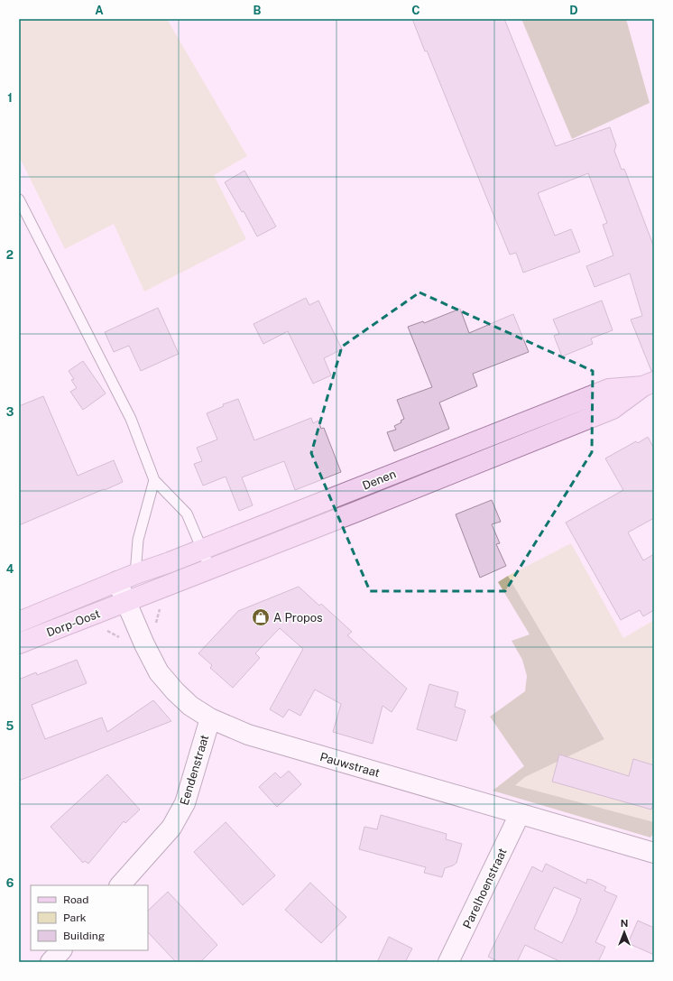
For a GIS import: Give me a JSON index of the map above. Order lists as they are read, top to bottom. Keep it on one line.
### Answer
{"streets":{"main road":["Denen","Dorp-Oost"],"street":["Pauwstraat","Eendenstraat","Parelhoenstraat"]},"crossings":[["Denen","Dorp-Oost"],["Denen","Pauwstraat"],["Dorp-Oost","Pauwstraat"],["Pauwstraat","Eendenstraat"],["Pauwstraat","Parelhoenstraat"]],"places":{"shop":["A Propos"]},"legend":["Road","Park","Building"],"north":"top","grid":{"columns":["A","B","C","D"],"rows":["1","2","3","4","5","6"]}}
